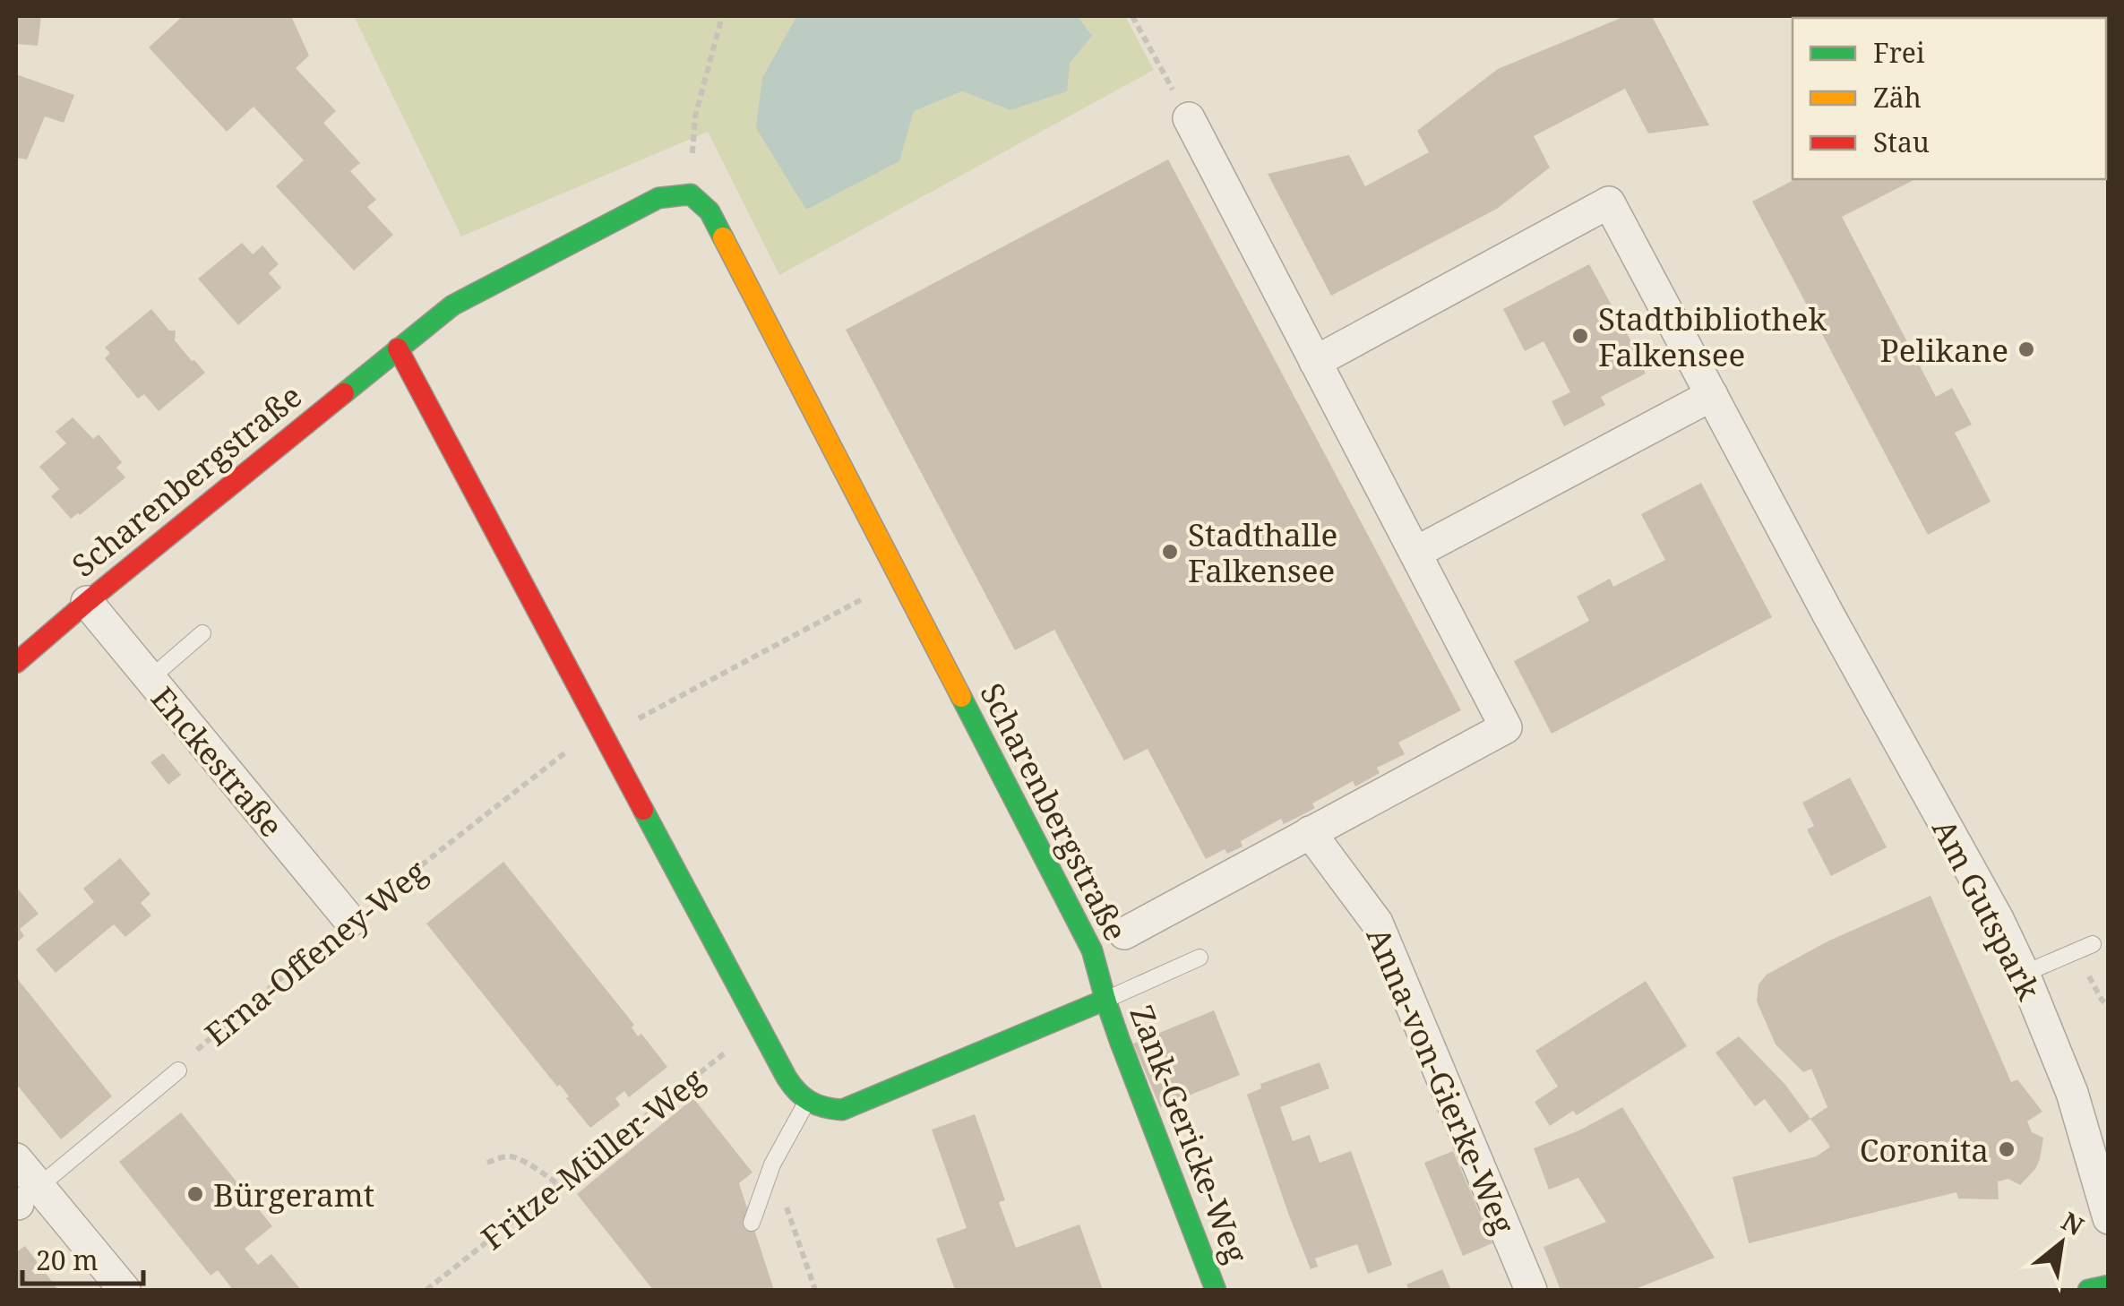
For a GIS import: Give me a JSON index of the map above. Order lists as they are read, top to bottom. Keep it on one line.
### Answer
{"streets":{"street":["Scharenbergstraße","Enckestraße","Am Gutspark","Anna-von-Gierke-Weg","Zank-Gericke-Weg"],"lane":["Erna-Offeney-Weg"],"path":["Fritze-Müller-Weg"]},"crossings":[["Scharenbergstraße","Enckestraße"],["Scharenbergstraße","Erna-Offeney-Weg"],["Scharenbergstraße","Zank-Gericke-Weg"],["Enckestraße","Erna-Offeney-Weg"]],"places":["Stadtbibliothek Falkensee","Pelikane","Stadthalle Falkensee","Coronita","Bürgeramt"],"legend":["Frei","Zäh","Stau"],"scale_bar":"20 m","north":"top right"}
